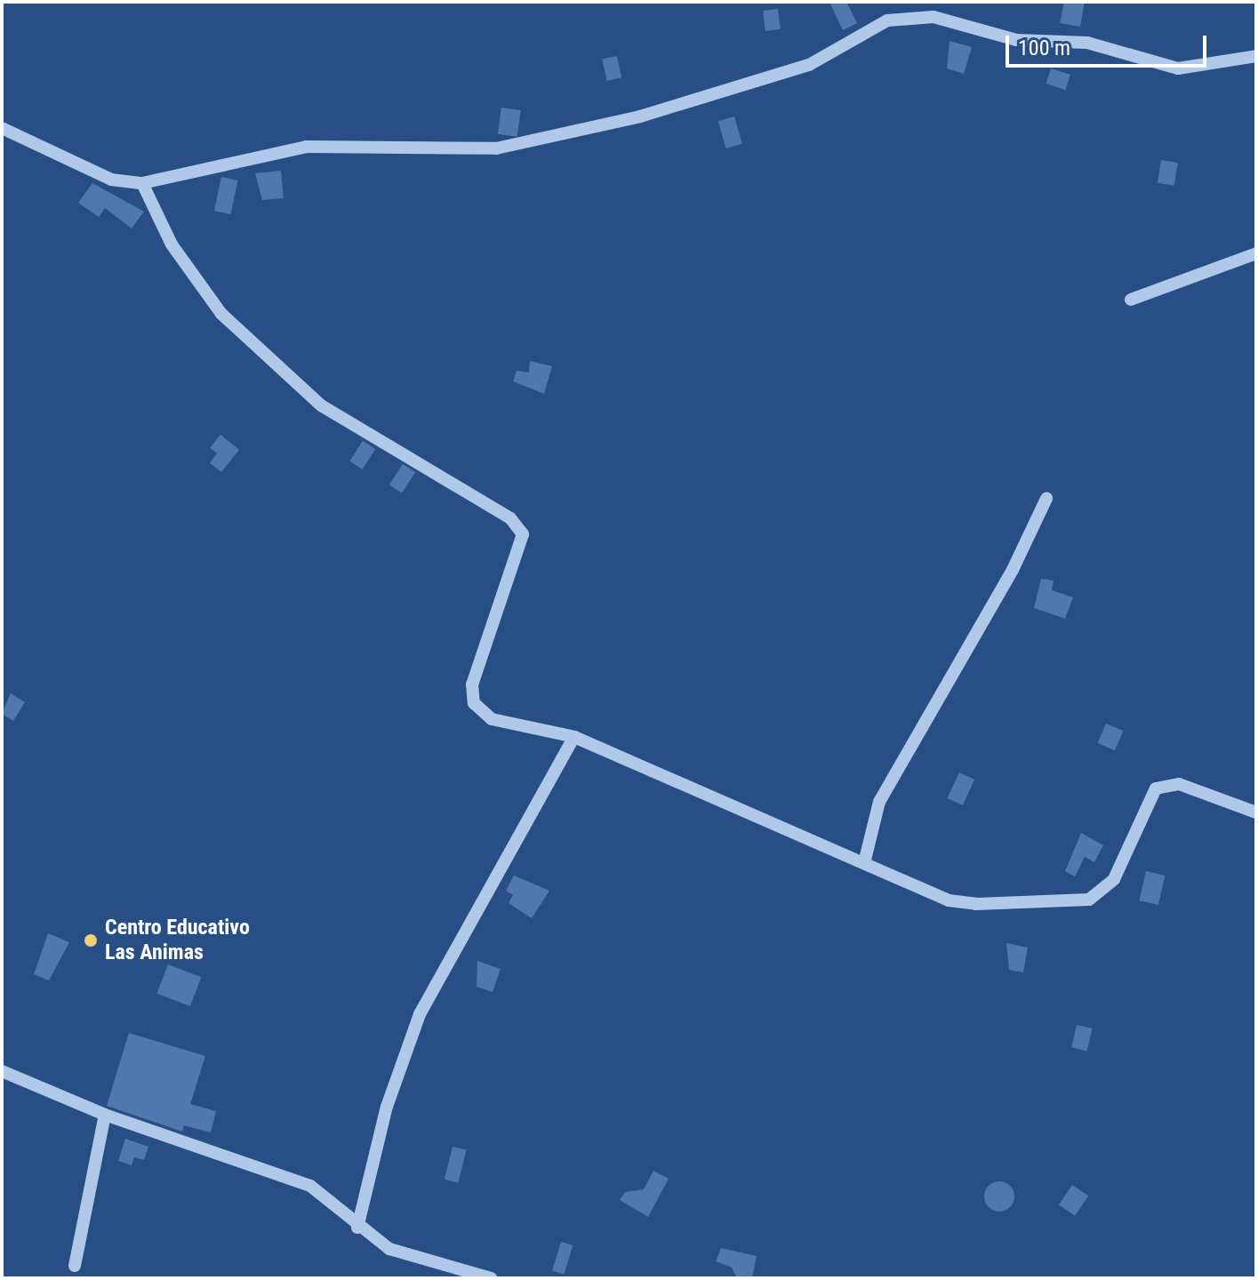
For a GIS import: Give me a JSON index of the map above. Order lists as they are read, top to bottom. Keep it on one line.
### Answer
{"places":["Centro Educativo Las Animas"],"scale_bar":"100 m"}
